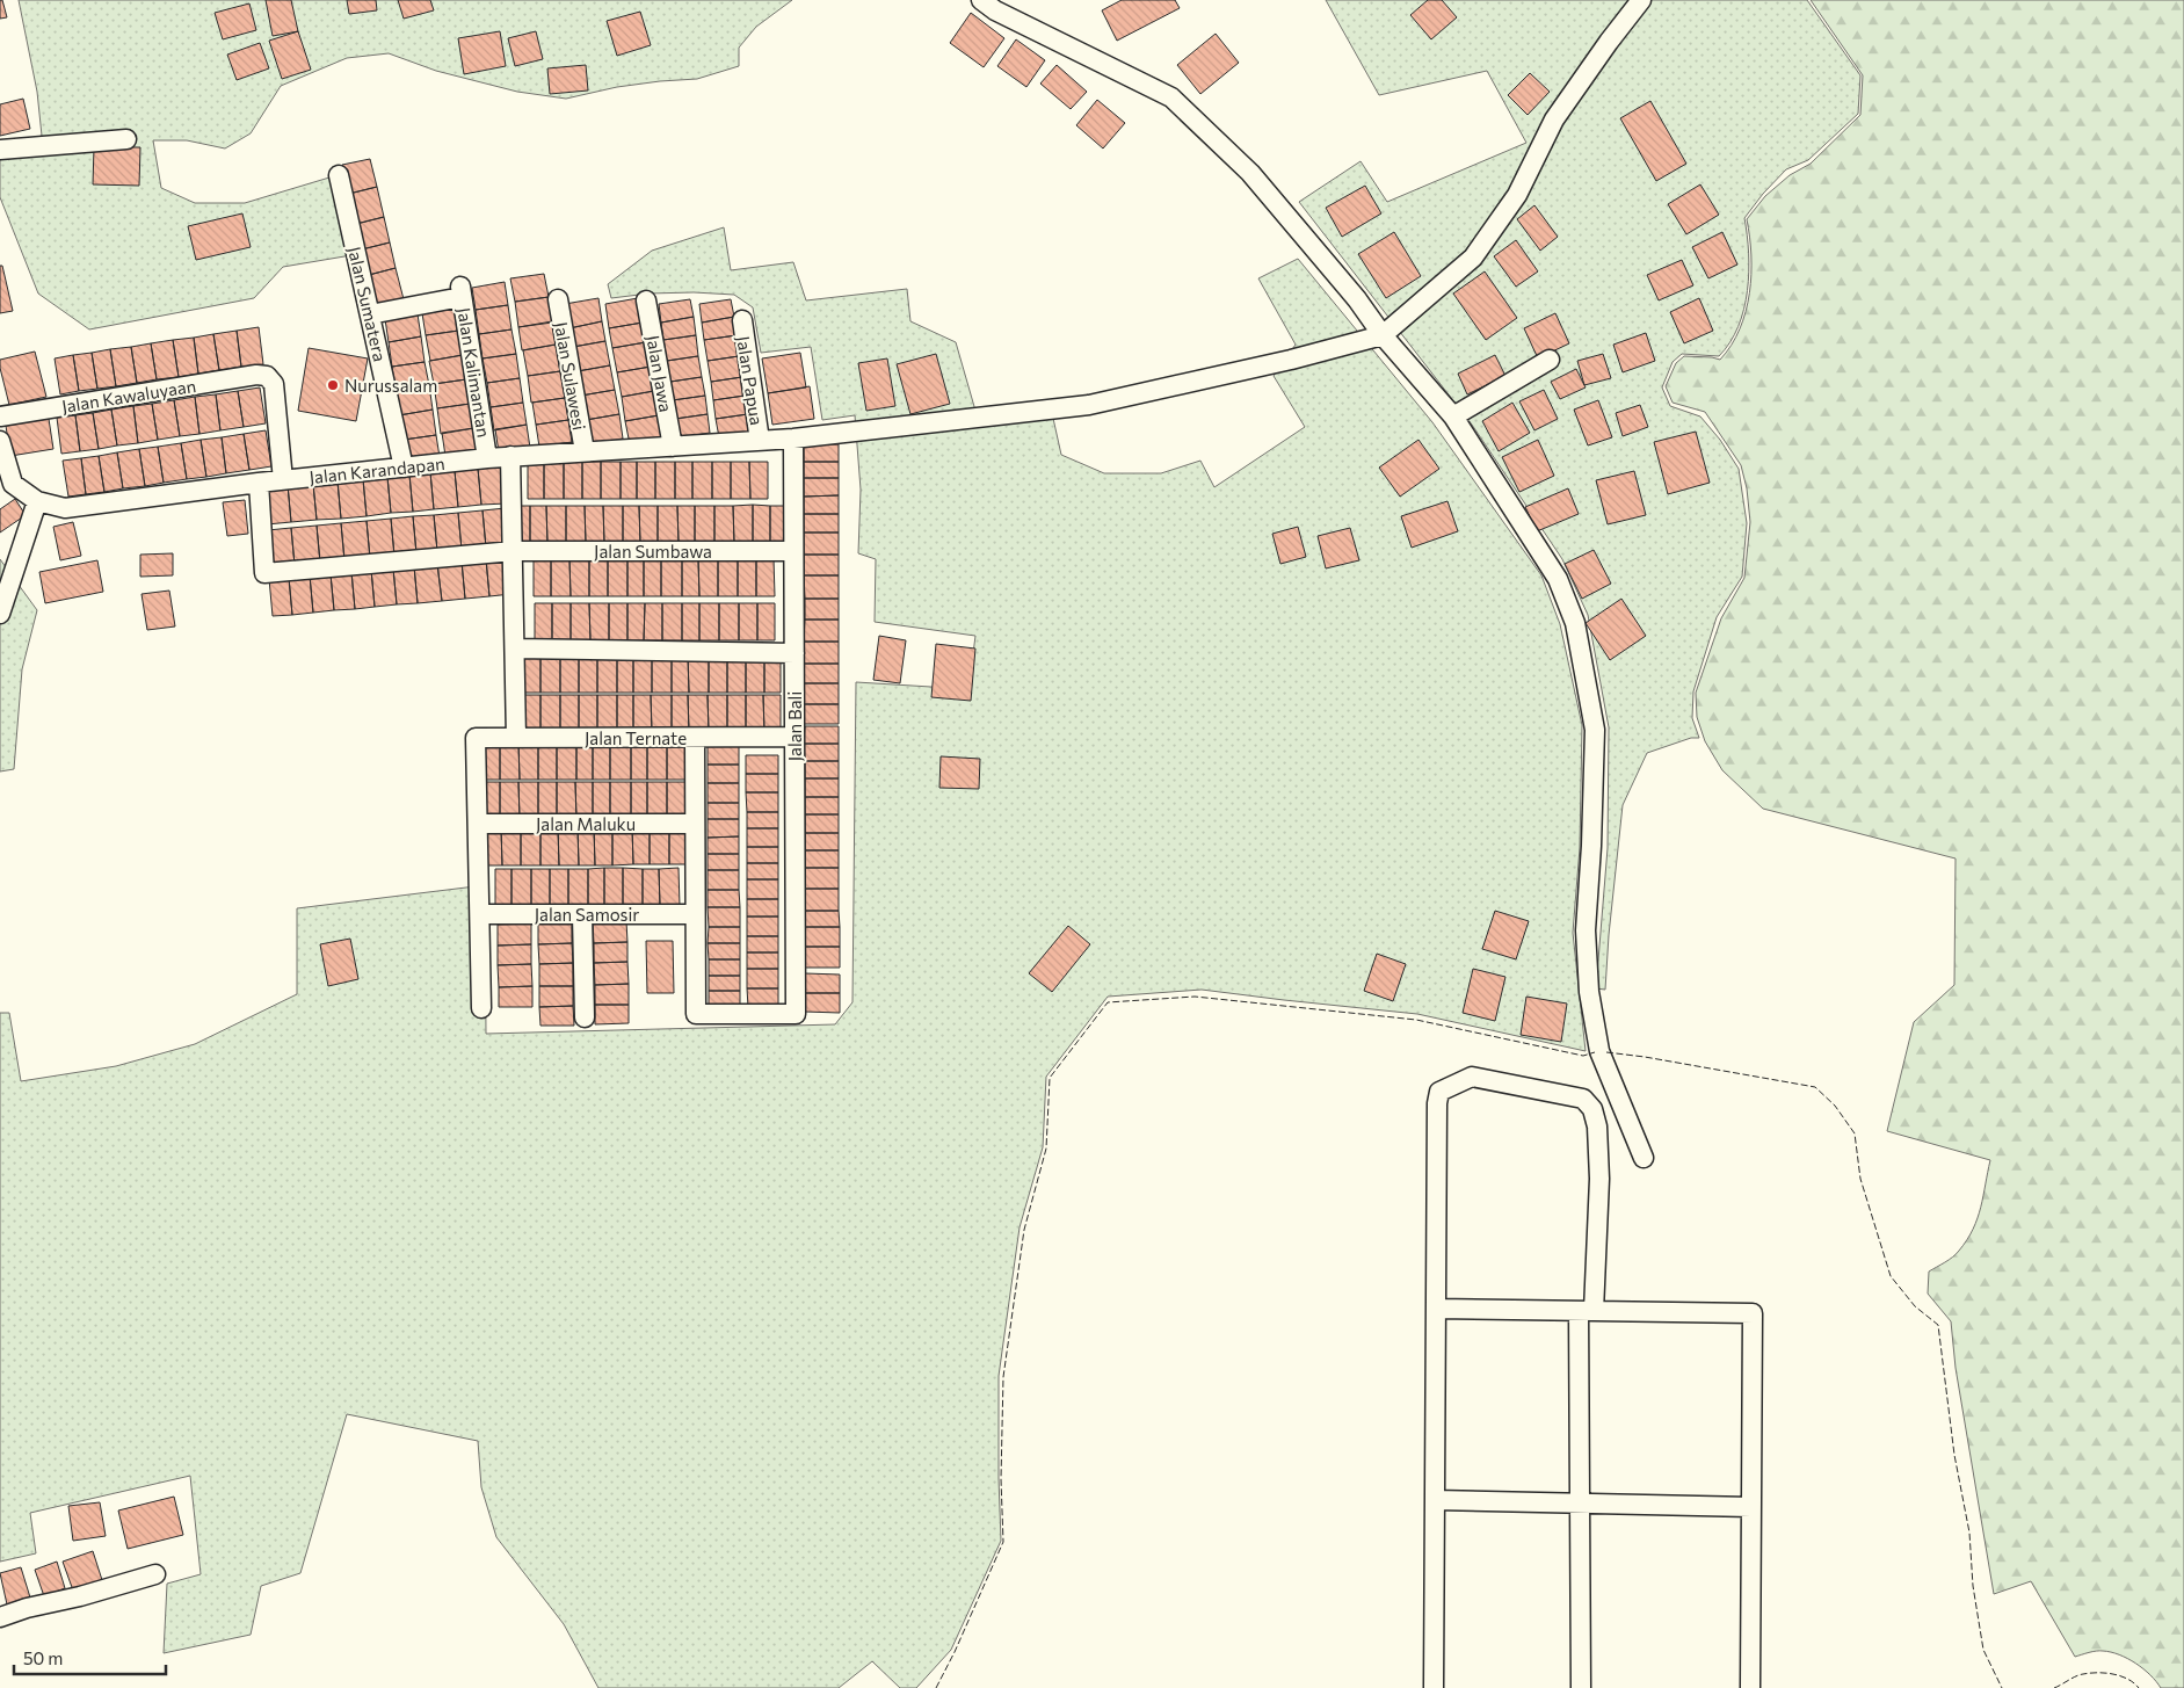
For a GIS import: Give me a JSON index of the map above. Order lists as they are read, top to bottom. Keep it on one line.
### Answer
{"streets":{"street":["Jalan Sumatera","Jalan Kalimantan","Jalan Jawa","Jalan Sulawesi","Jalan Papua","Jalan Kawaluyaan","Jalan Karandapan","Jalan Sumbawa","Jalan Bali","Jalan Ternate","Jalan Maluku","Jalan Samosir"]},"crossings":[["Jalan Sumatera","Jalan Kalimantan"],["Jalan Sumatera","Jalan Karandapan"],["Jalan Kalimantan","Jalan Karandapan"],["Jalan Jawa","Jalan Karandapan"],["Jalan Sulawesi","Jalan Karandapan"],["Jalan Papua","Jalan Karandapan"],["Jalan Kawaluyaan","Jalan Karandapan"],["Jalan Karandapan","Jalan Sumbawa"],["Jalan Karandapan","Jalan Bali"],["Jalan Sumbawa","Jalan Bali"],["Jalan Bali","Jalan Ternate"],["Jalan Bali","Jalan Samosir"],["Jalan Ternate","Jalan Maluku"]],"places":["Nurussalam"],"scale_bar":"50 m"}
